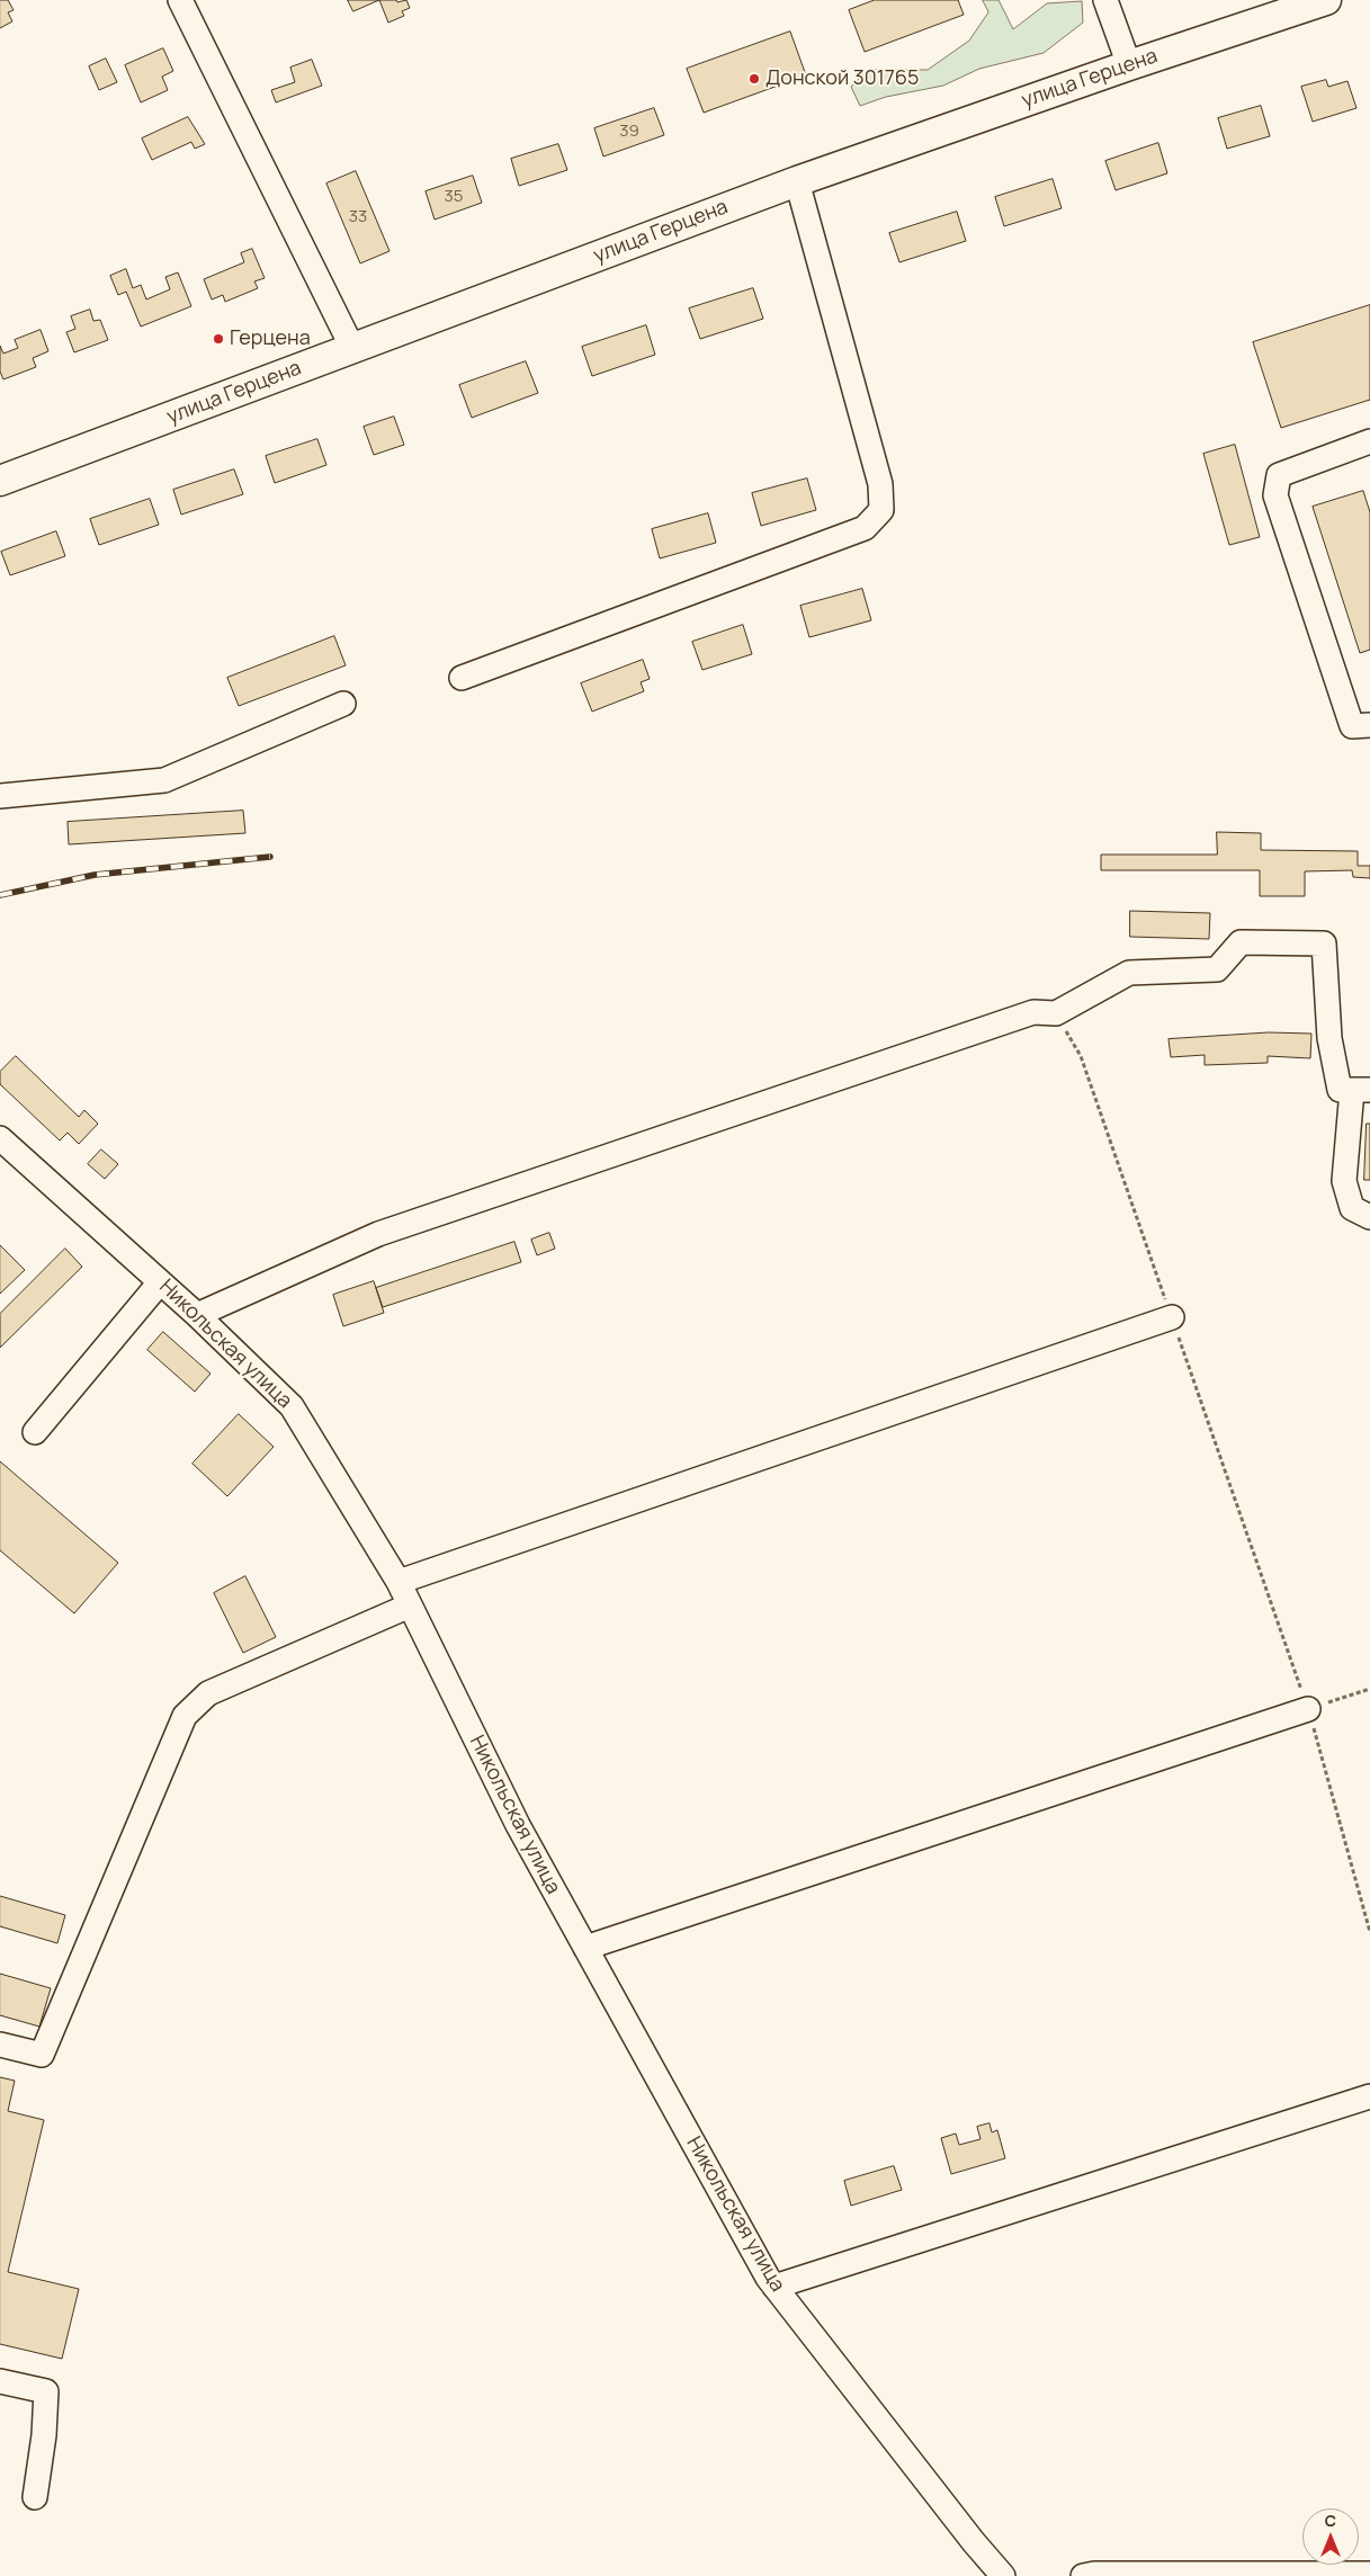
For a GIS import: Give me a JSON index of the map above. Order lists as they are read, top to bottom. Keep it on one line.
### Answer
{"streets":{"main road":["улица Герцена"],"street":["Никольская улица"]},"places":["Донской 301765","Герцена"],"house_numbers":["39","35","33"],"north":"top"}
